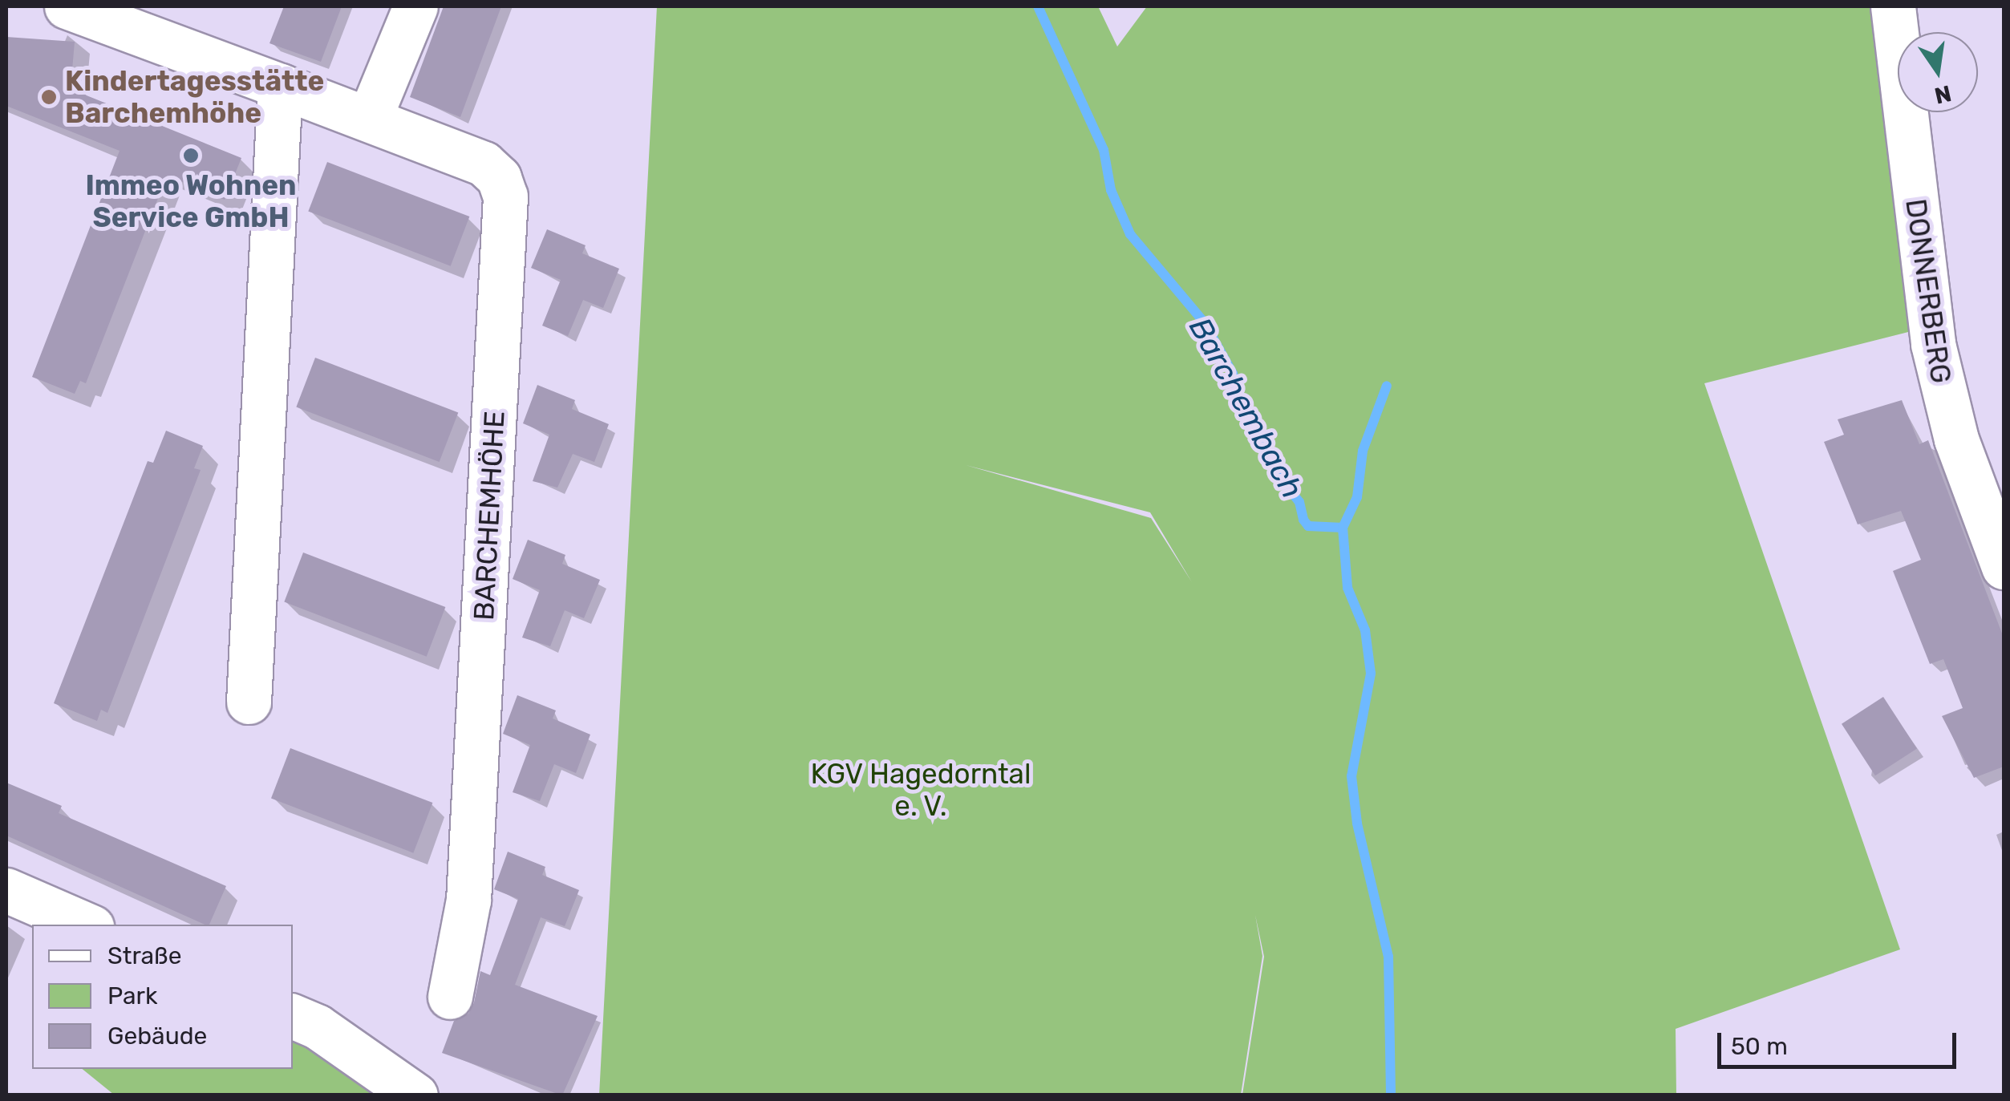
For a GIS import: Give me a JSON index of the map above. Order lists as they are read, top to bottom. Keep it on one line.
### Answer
{"streets":{"street":["DONNERBERG","BARCHEMHÖHE"]},"water":["Barchembach"],"parks":["KGV Hagedorntal e. V."],"places":["Kindertagesstätte Barchemhöhe","Immeo Wohnen Service GmbH"],"legend":["Straße","Park","Gebäude"],"scale_bar":"50 m","north":"bottom"}
